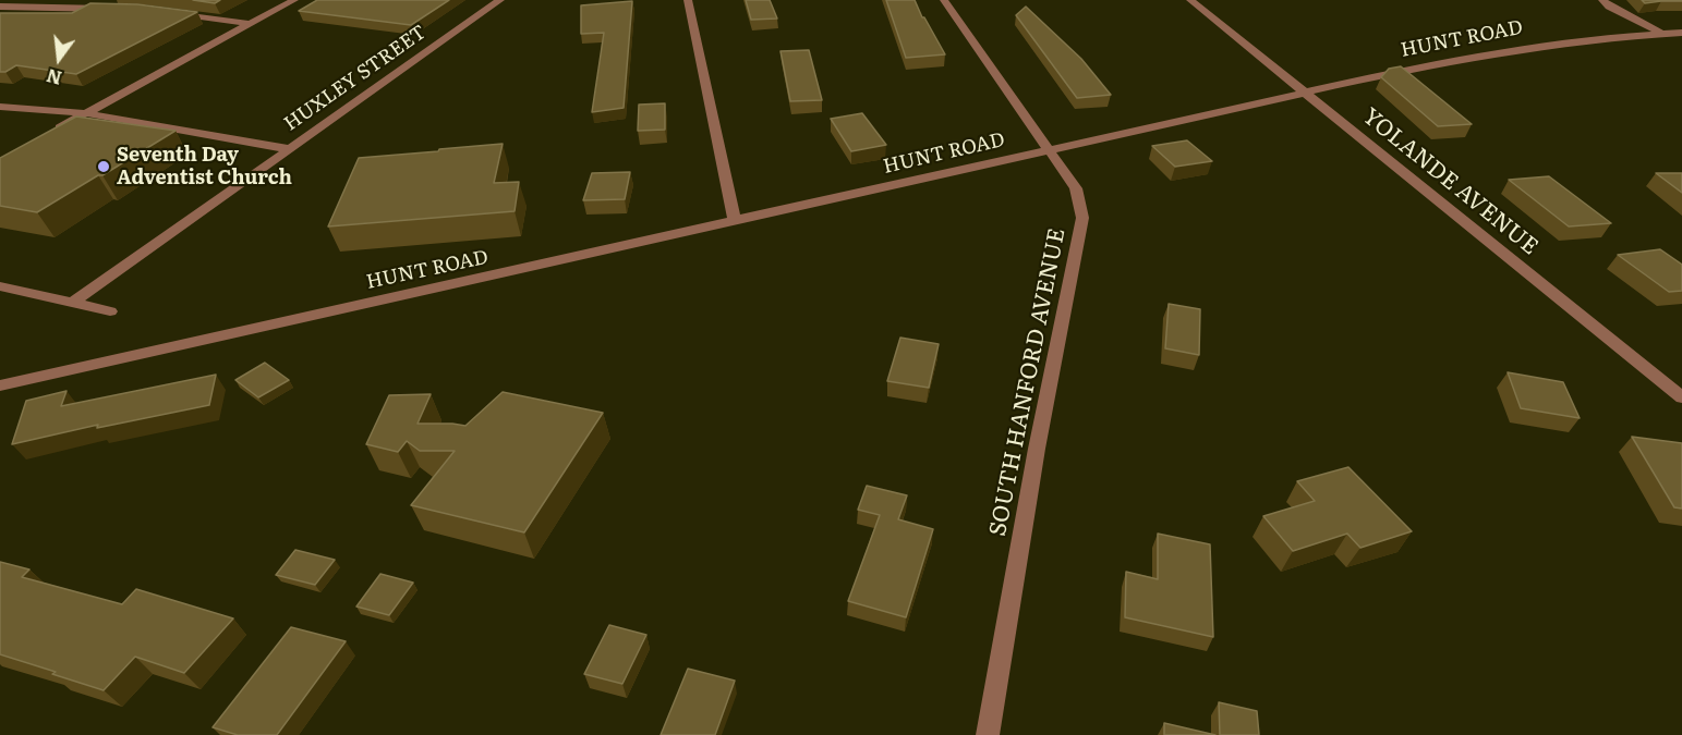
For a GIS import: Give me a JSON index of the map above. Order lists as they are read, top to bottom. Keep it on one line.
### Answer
{"streets":{"street":["HUNT ROAD","HUXLEY STREET","YOLANDE AVENUE","SOUTH HANFORD AVENUE"]},"crossings":[["HUNT ROAD","YOLANDE AVENUE"],["HUNT ROAD","SOUTH HANFORD AVENUE"]],"places":["Seventh Day Adventist Church"],"north":"bottom"}
